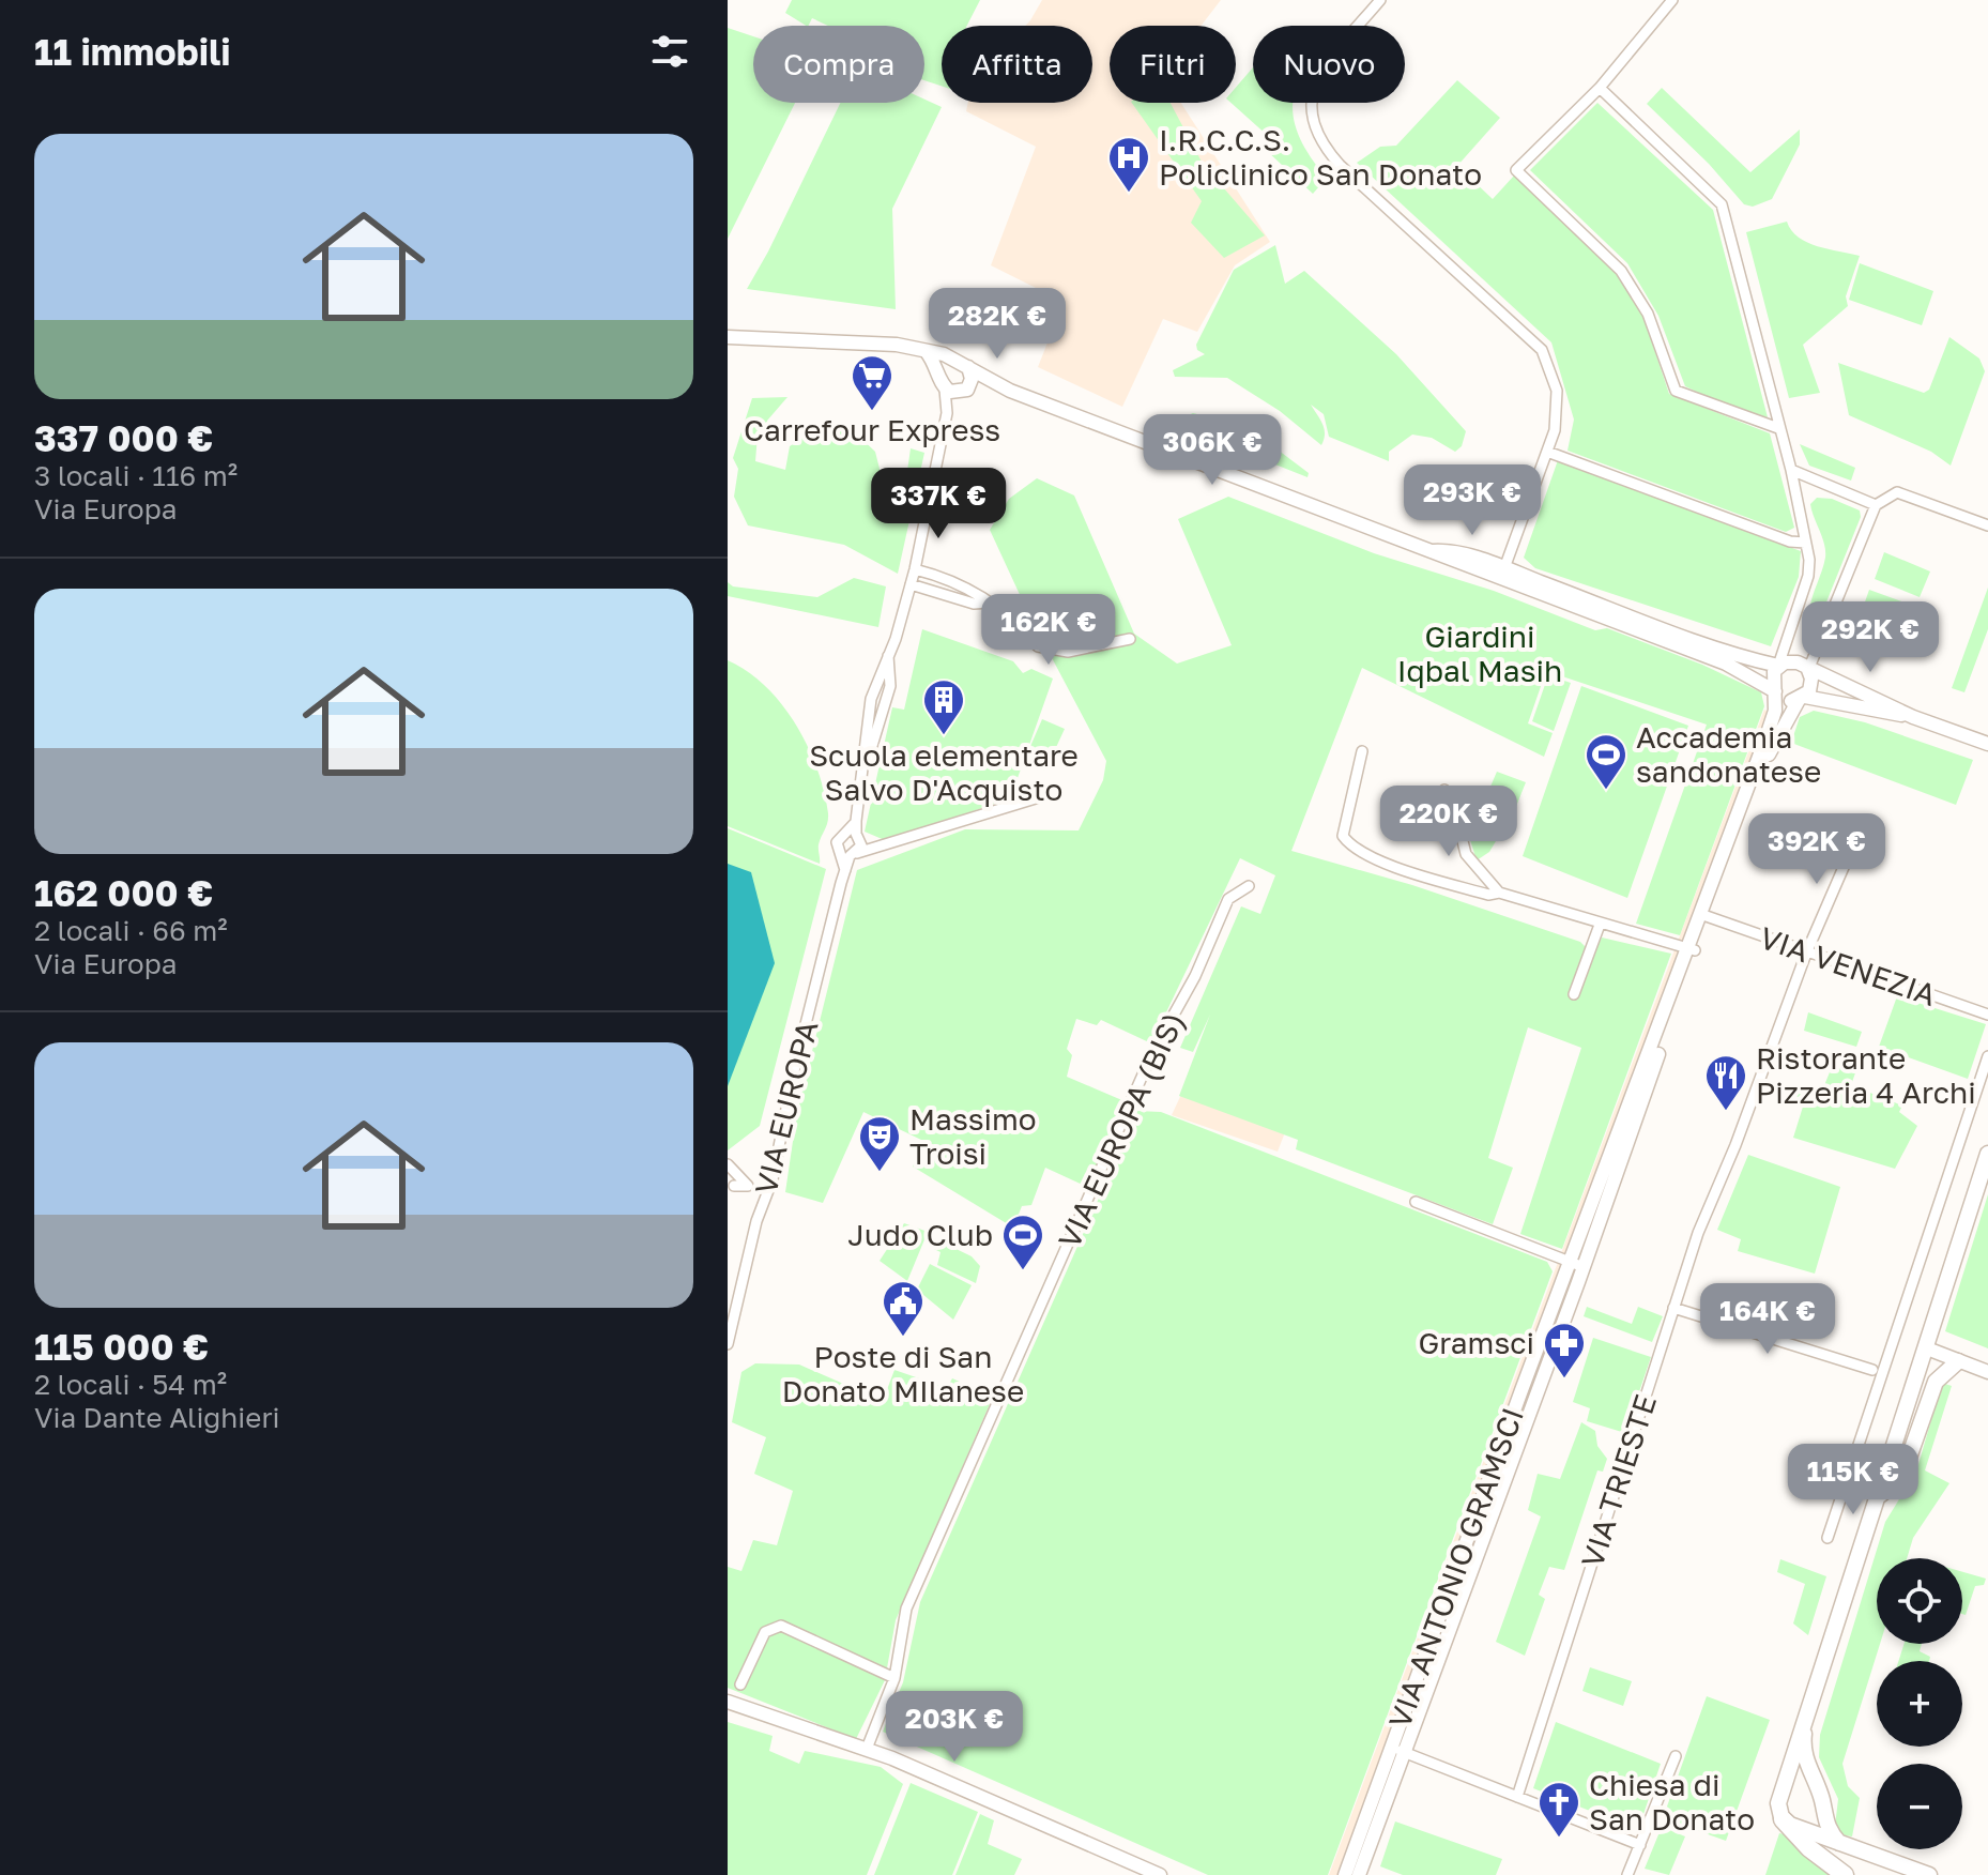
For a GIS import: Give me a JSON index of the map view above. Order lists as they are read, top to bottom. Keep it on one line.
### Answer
{"streets":{"street":["VIA VENEZIA","VIA EUROPA","VIA EUROPA (BIS)","VIA TRIESTE","VIA ANTONIO GRAMSCI"]},"crossings":[["VIA VENEZIA","VIA TRIESTE"],["VIA VENEZIA","VIA ANTONIO GRAMSCI"]],"parks":["Giardini Iqbal Masih"],"places":{"hospital":["I.R.C.C.S. Policlinico San Donato"],"supermarket":["Carrefour Express"],"building":["Scuola elementare Salvo D'Acquisto"],"sports":["Accademia sandonatese","Judo Club"],"restaurant":["Ristorante Pizzeria 4 Archi"],"theatre":["Massimo Troisi"],"public building":["Poste di San Donato MIlanese"],"pharmacy":["Gramsci"],"church":["Chiesa di San Donato"]},"page":{"heading":"11 immobili","chip":["Compra","Affitta","Filtri","Nuovo"],"list":[{"name":"337 000 €","note":"3 locali · 116 m² · Via Europa"},{"name":"162 000 €","note":"2 locali · 66 m² · Via Europa"},{"name":"115 000 €","note":"2 locali · 54 m² · Via Dante Alighieri"}],"price":["282K €","306K €","293K €","337K €","162K €","292K €","220K €","392K €","164K €","115K €","203K €"],"map_buttons":["+","−"]}}
